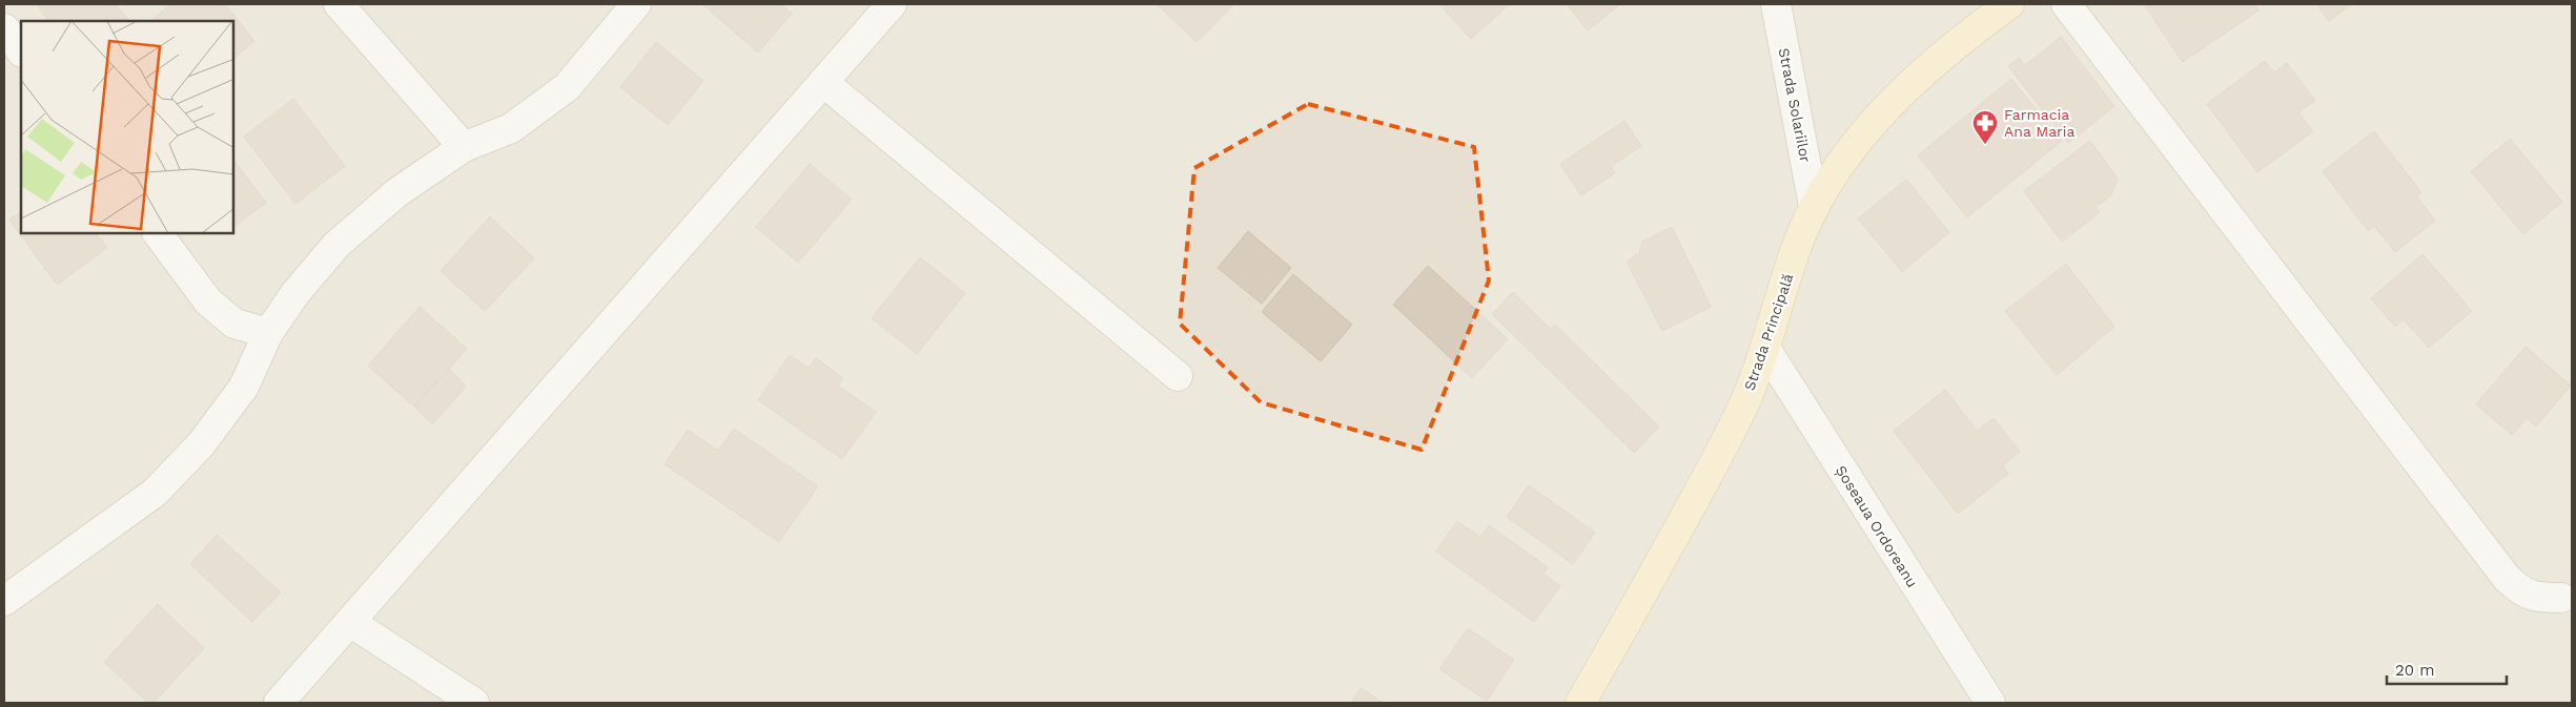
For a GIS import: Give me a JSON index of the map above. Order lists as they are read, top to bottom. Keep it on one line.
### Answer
{"streets":{"main road":["Strada Principală"],"street":["Strada Solariilor","Șoseaua Ordoreanu"]},"crossings":[["Strada Solariilor","Strada Principală"],["Strada Principală","Șoseaua Ordoreanu"]],"places":{"pharmacy":["Farmacia Ana Maria"]},"scale_bar":"20 m"}
